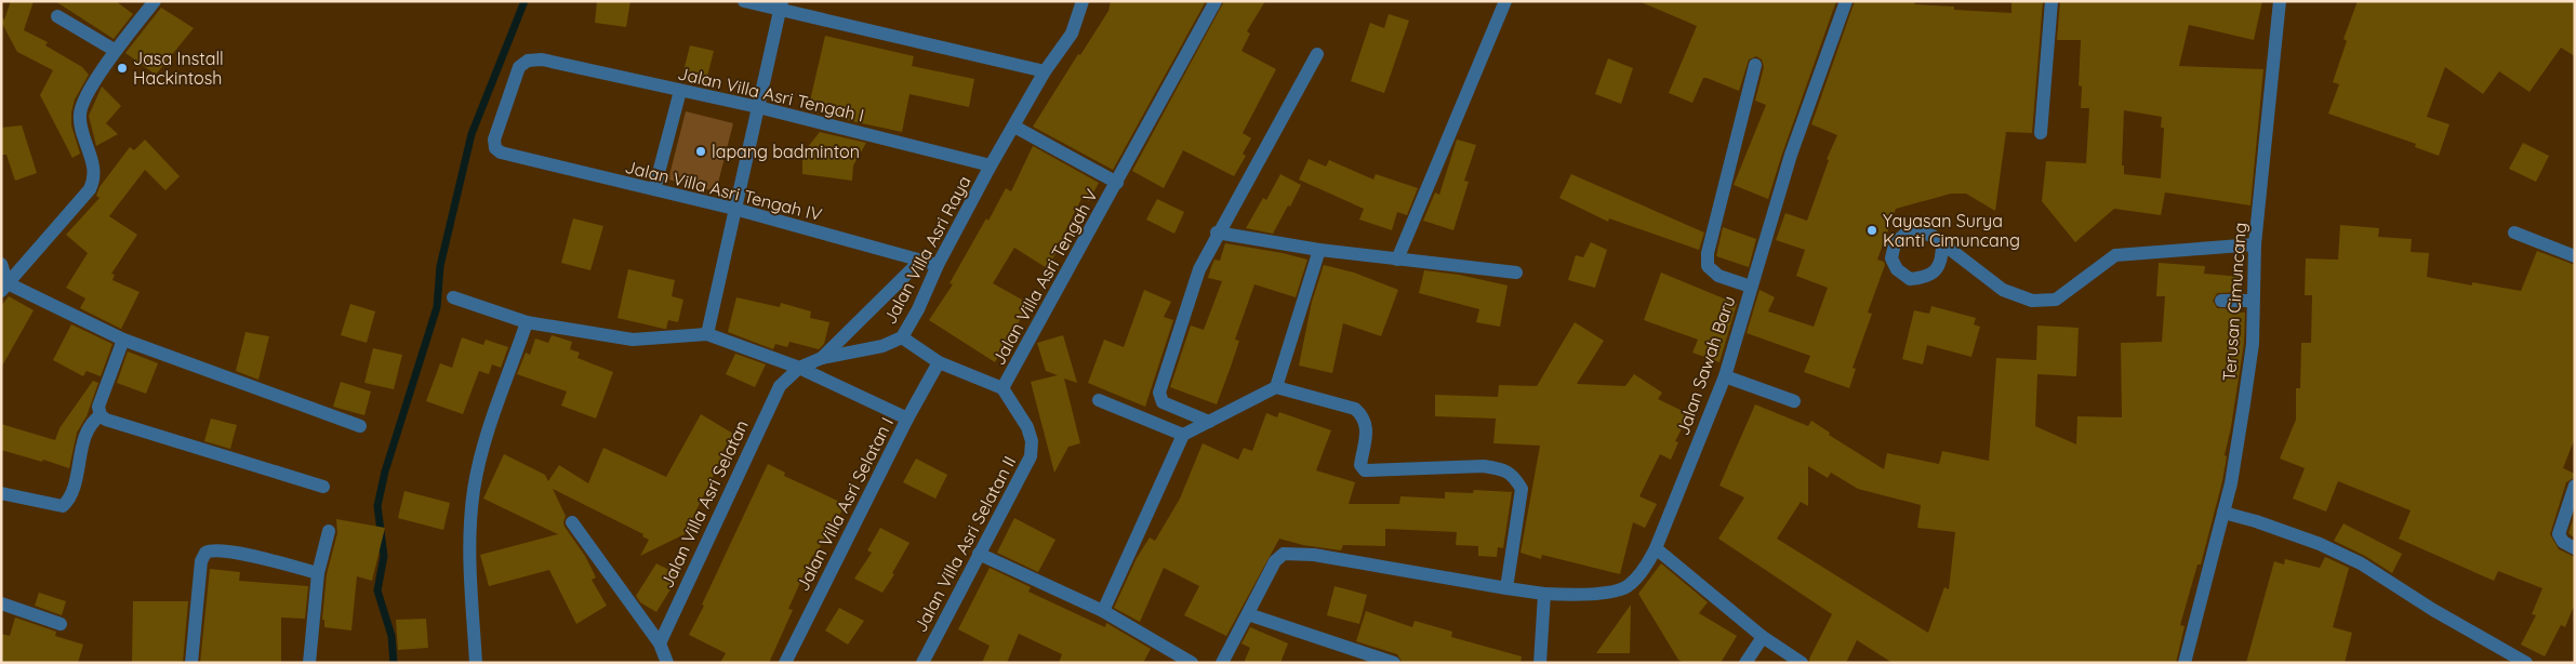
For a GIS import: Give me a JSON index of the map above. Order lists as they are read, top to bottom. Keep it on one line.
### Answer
{"streets":{"street":["Jalan Villa Asri Tengah I","Jalan Villa Asri Tengah IV","Jalan Villa Asri Raya","Jalan Villa Asri Tengah V","Terusan Cimuncang","Jalan Sawah Baru","Jalan Villa Asri Selatan","Jalan Villa Asri Selatan I","Jalan Villa Asri Selatan II"]},"crossings":[["Jalan Villa Asri Tengah I","Jalan Villa Asri Tengah IV"],["Jalan Villa Asri Tengah I","Jalan Villa Asri Raya"],["Jalan Villa Asri Tengah IV","Jalan Villa Asri Raya"],["Jalan Villa Asri Raya","Jalan Villa Asri Tengah V"],["Jalan Villa Asri Raya","Jalan Villa Asri Selatan"],["Jalan Villa Asri Tengah V","Jalan Villa Asri Selatan II"]],"places":["Jasa Install Hackintosh","lapang badminton","Yayasan Surya Kanti Cimuncang"]}
